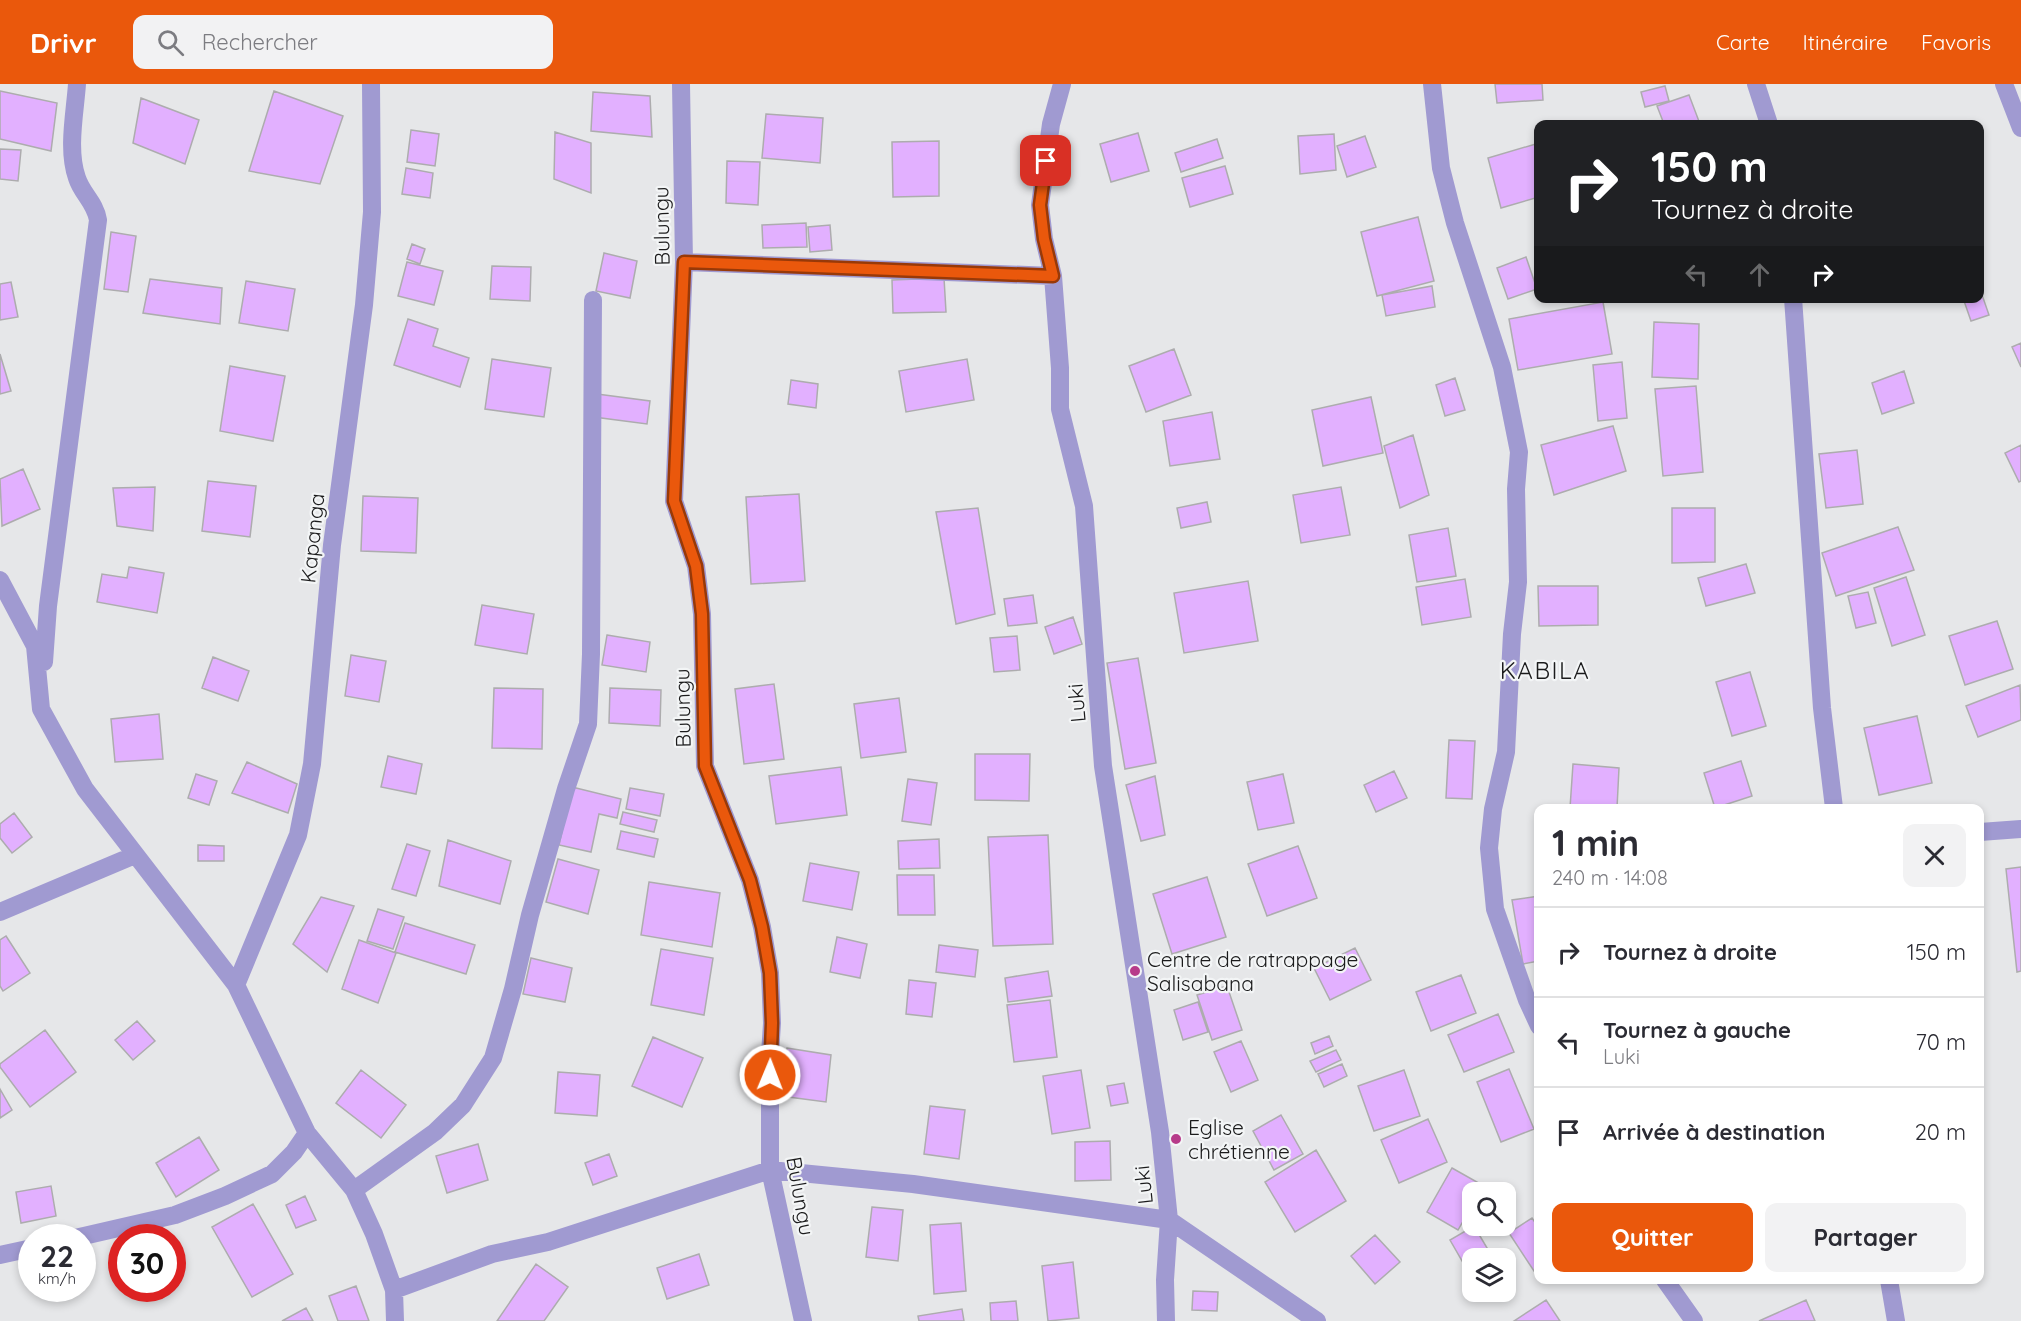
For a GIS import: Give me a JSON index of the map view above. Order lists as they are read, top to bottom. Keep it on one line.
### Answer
{"streets":{"street":["Bulungu","Kapanga","Luki"]},"districts":["KABILA"],"places":["Centre de ratrappage Salisabana","Eglise chrétienne"],"page":{"header":"Drivr","search":"Rechercher","nav":["Carte","Itinéraire","Favoris"],"turn":["150 m","Tournez à droite"],"heading":["1 min","240 m · 14:08"],"list":[{"name":"Tournez à droite","value":"150 m"},{"name":"Tournez à gauche","note":"Luki","value":"70 m"},{"name":"Arrivée à destination","value":"20 m"}],"buttons":["Quitter","Partager"],"speed":"22 km/h","limit":"30"}}
